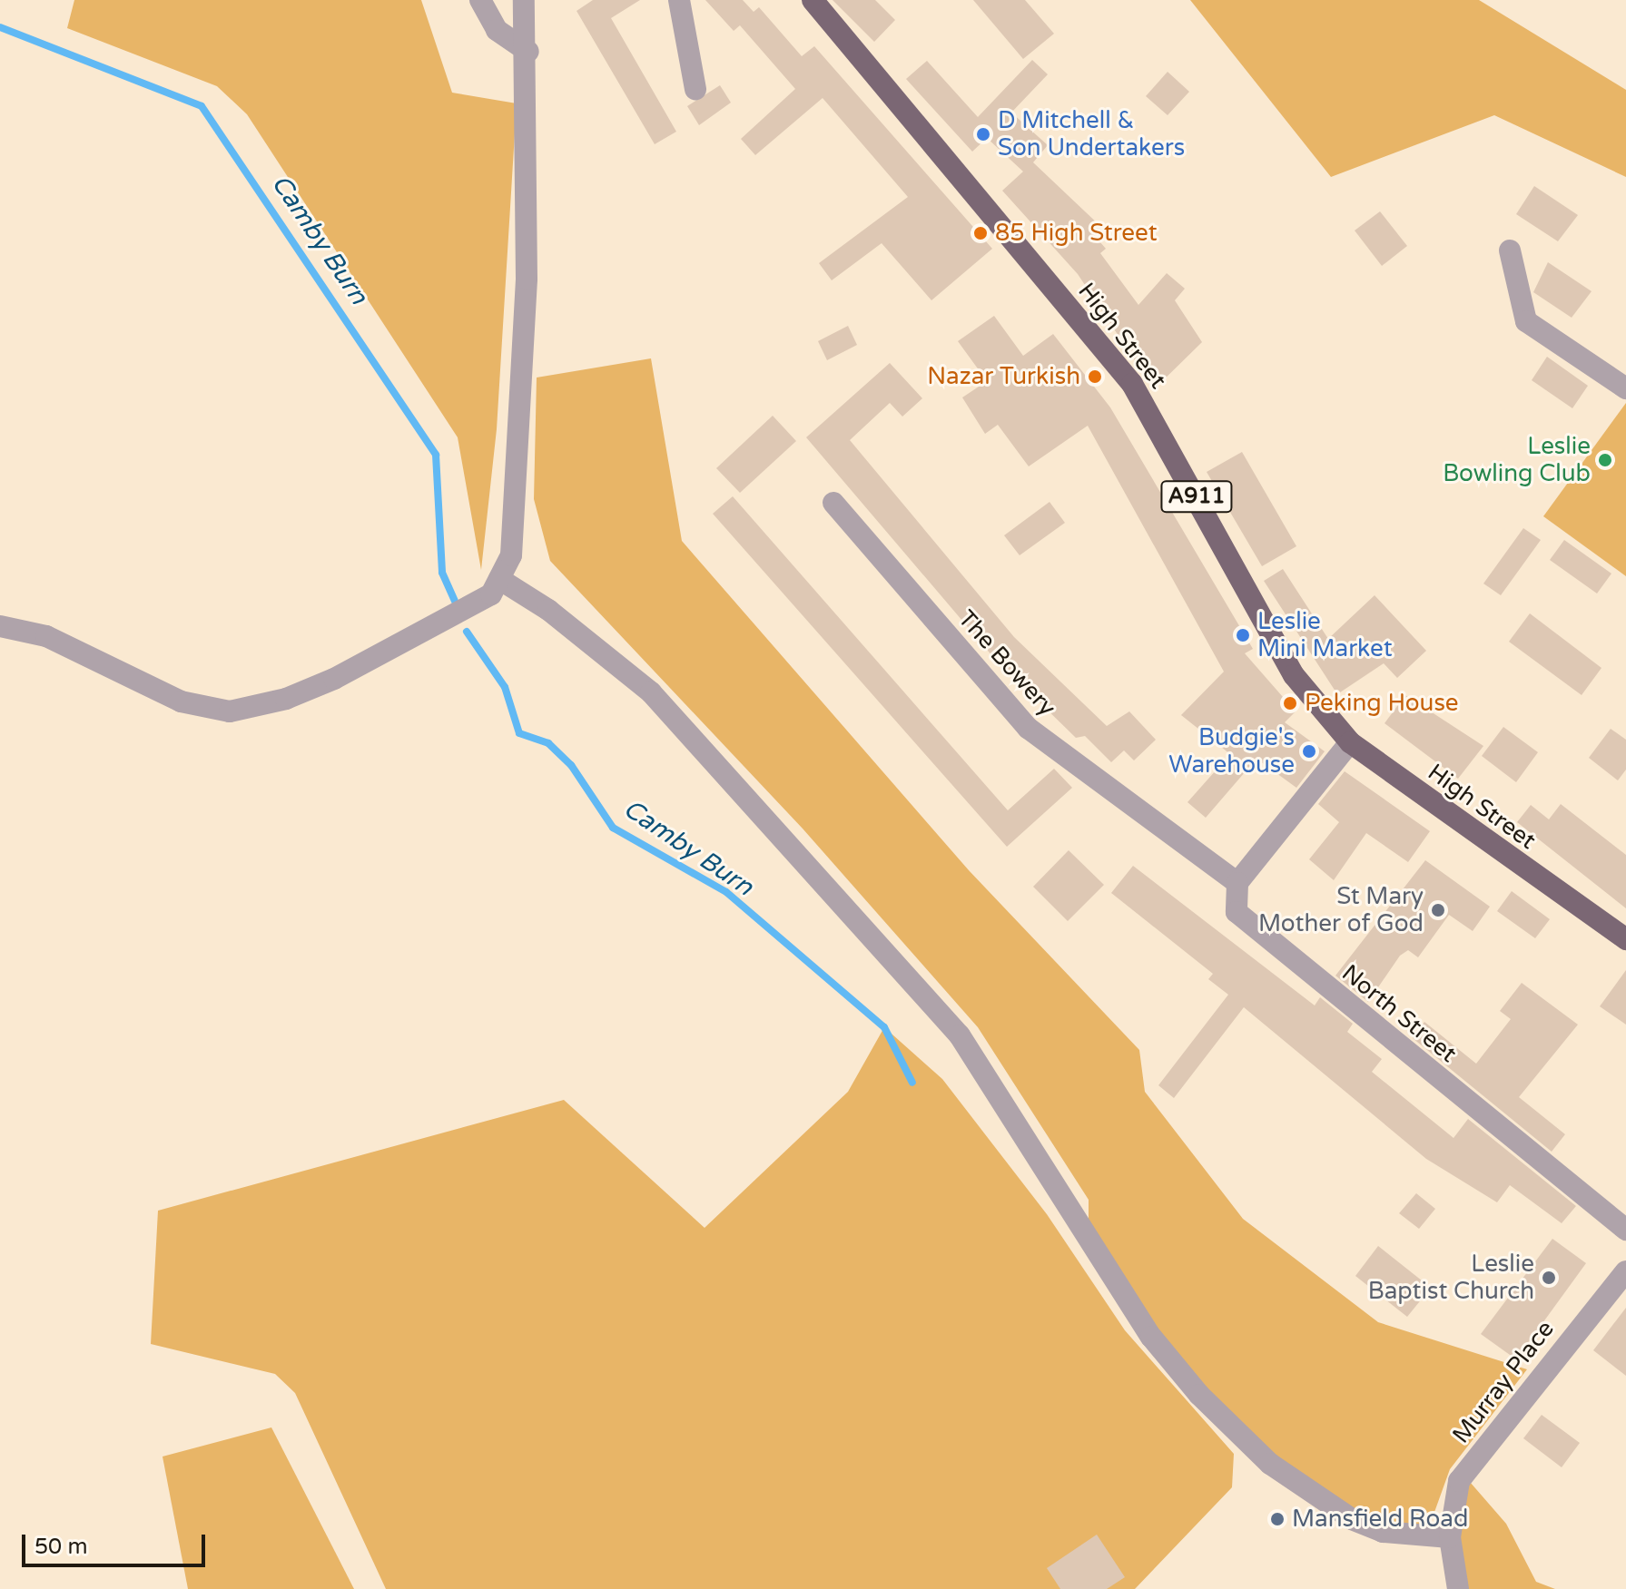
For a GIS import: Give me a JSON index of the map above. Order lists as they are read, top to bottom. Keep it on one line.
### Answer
{"streets":{"main road":["High Street","A911"],"street":["The Bowery","North Street","Murray Place"]},"crossings":[["The Bowery","North Street"]],"water":["Camby Burn"],"places":["D Mitchell & Son Undertakers","85 High Street","Nazar Turkish","Leslie Bowling Club","Leslie Mini Market","Peking House","Budgie's Warehouse","St Mary Mother of God","Leslie Baptist Church","Mansfield Road"],"scale_bar":"50 m"}
